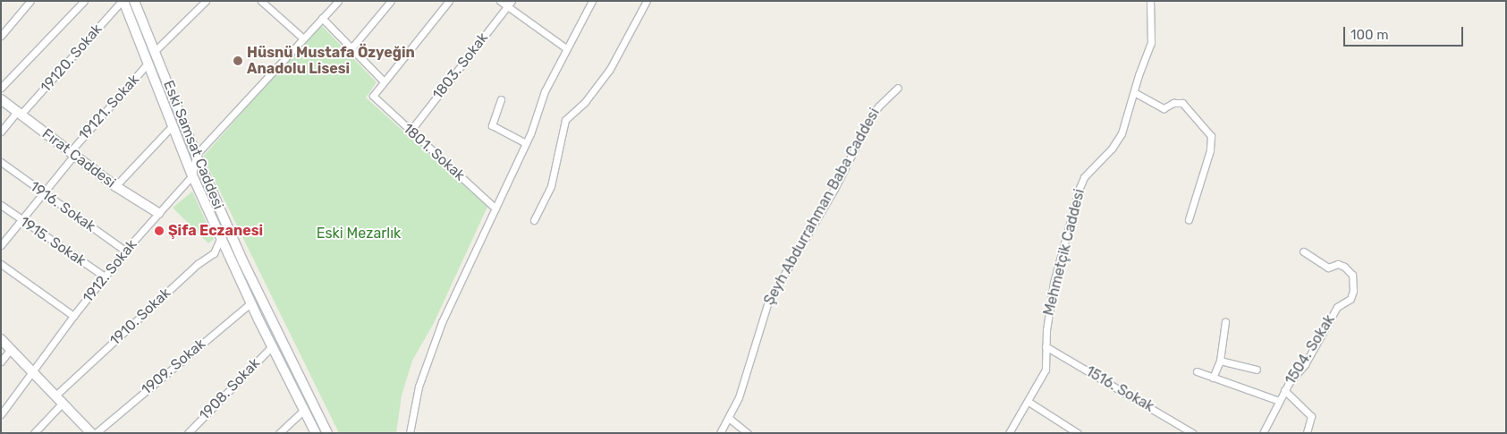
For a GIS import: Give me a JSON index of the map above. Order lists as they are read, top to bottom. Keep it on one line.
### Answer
{"streets":{"street":["19120. Sokak","1803. Sokak","19121. Sokak","Eski Samsat Caddesi","1801. Sokak","Fırat Caddesi","1916. Sokak","Şeyh Abdurrahman Baba Caddesi","1915. Sokak","Mehmetçik Caddesi","1912. Sokak","1910. Sokak","1504. Sokak","1909. Sokak","1908. Sokak","1516. Sokak"]},"crossings":[["19120. Sokak","Eski Samsat Caddesi"],["19120. Sokak","Fırat Caddesi"],["1803. Sokak","1801. Sokak"],["19121. Sokak","Eski Samsat Caddesi"],["19121. Sokak","Fırat Caddesi"],["19121. Sokak","1916. Sokak"],["19121. Sokak","1915. Sokak"],["Eski Samsat Caddesi","1912. Sokak"],["Eski Samsat Caddesi","1910. Sokak"],["Eski Samsat Caddesi","1909. Sokak"],["Eski Samsat Caddesi","1908. Sokak"],["Fırat Caddesi","1912. Sokak"],["1916. Sokak","1912. Sokak"],["1915. Sokak","1912. Sokak"],["Mehmetçik Caddesi","1516. Sokak"]],"parks":["Eski Mezarlık"],"places":["Hüsnü Mustafa Özyeğin Anadolu Lisesi","Şifa Eczanesi"],"scale_bar":"100 m"}
